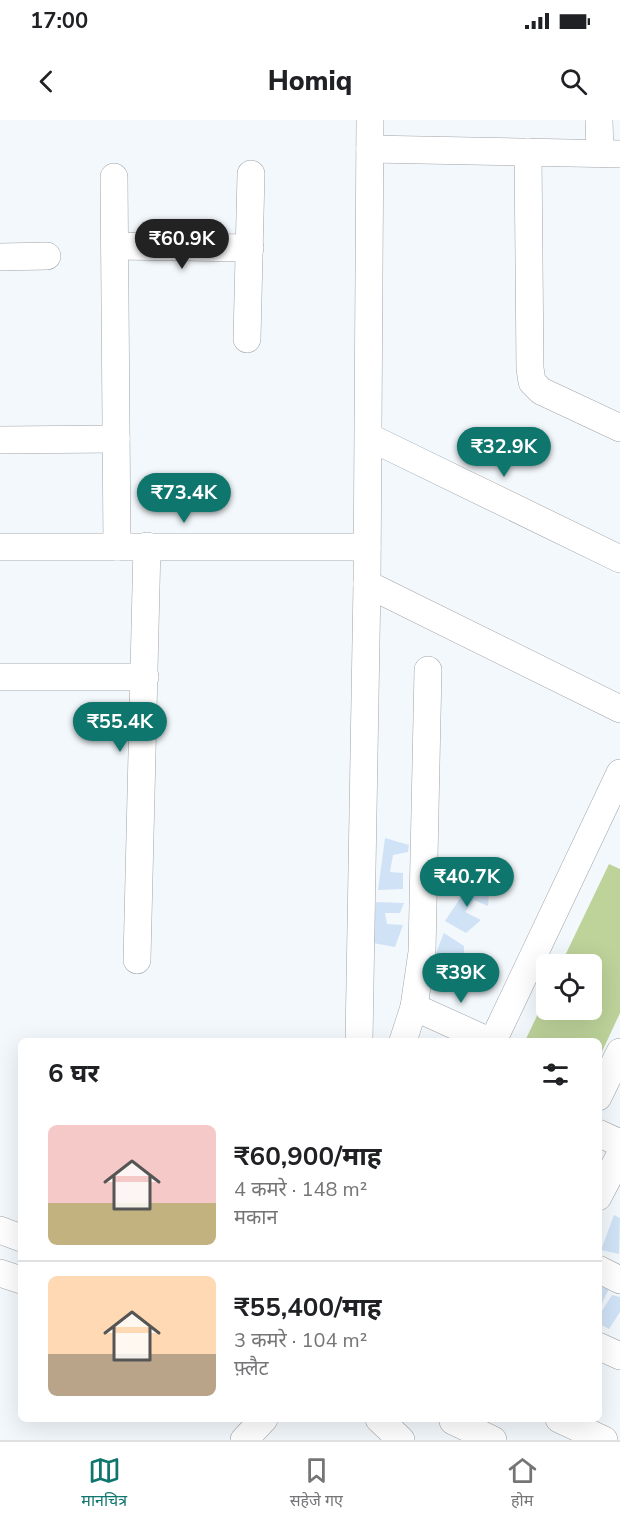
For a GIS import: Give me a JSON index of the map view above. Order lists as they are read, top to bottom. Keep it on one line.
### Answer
{"page":{"status":"17:00","header":"Homiq","price":["₹60.9K","₹32.9K","₹73.4K","₹55.4K","₹40.7K","₹39K"],"heading":"6 घर","list":[{"name":"₹60,900/माह","note":"4 कमरे · 148 m² · मकान"},{"name":"₹55,400/माह","note":"3 कमरे · 104 m² · फ़्लैट"}],"tabs":["मानचित्र","सहेजे गए","होम"]}}
